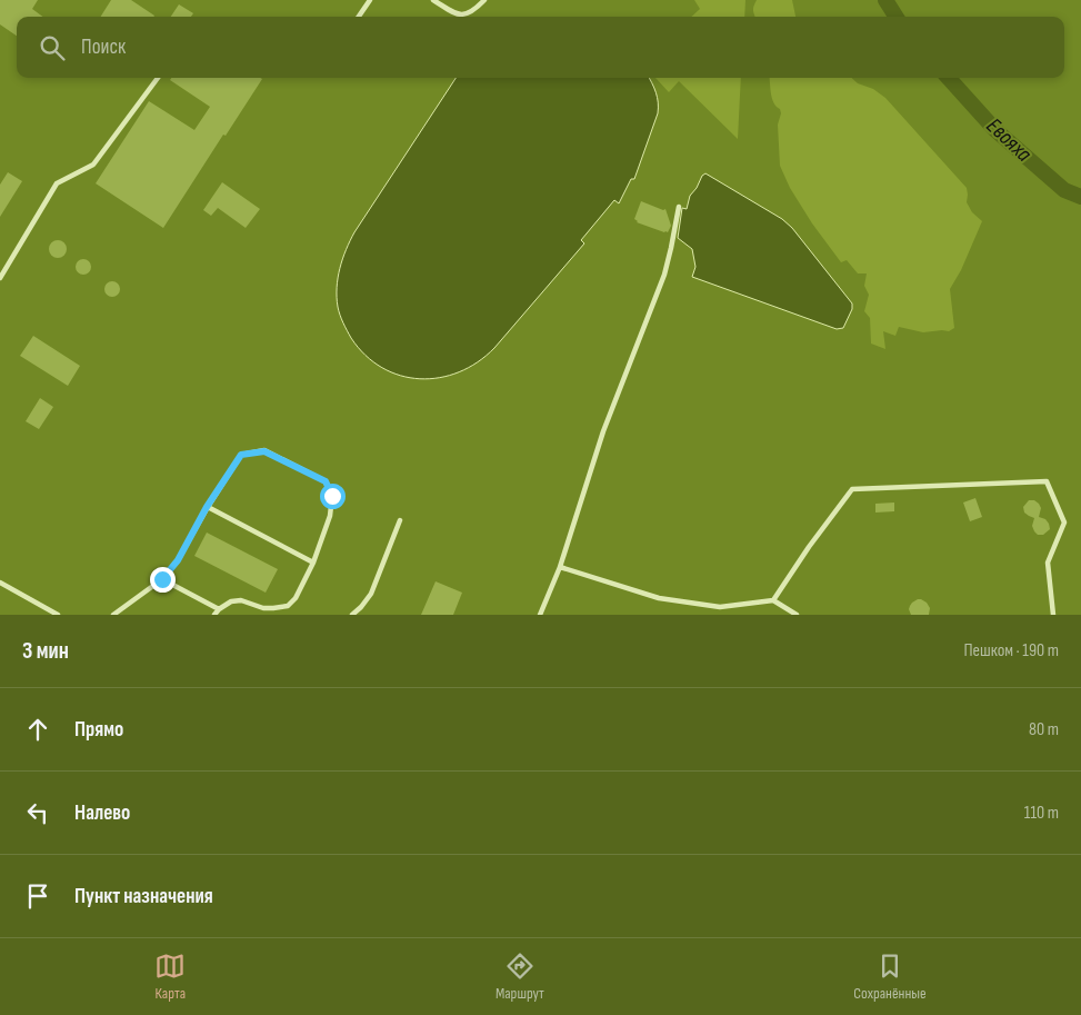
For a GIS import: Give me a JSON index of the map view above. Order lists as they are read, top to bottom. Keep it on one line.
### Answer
{"water":["Евояха"],"page":{"search":"Поиск","heading":["3 мин","Пешком · 190 m"],"list":[["Прямо","80 m"],["Налево","110 m"],"Пункт назначения"],"nav":["Карта","Маршрут","Сохранённые"]}}
